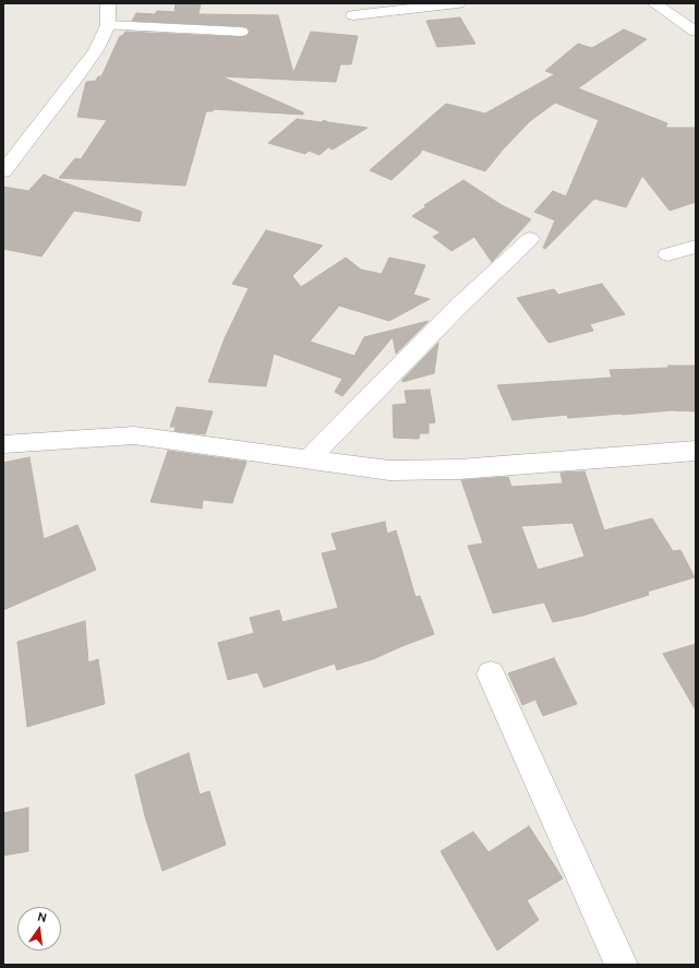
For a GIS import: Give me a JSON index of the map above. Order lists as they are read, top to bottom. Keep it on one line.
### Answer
{"north":"top"}
